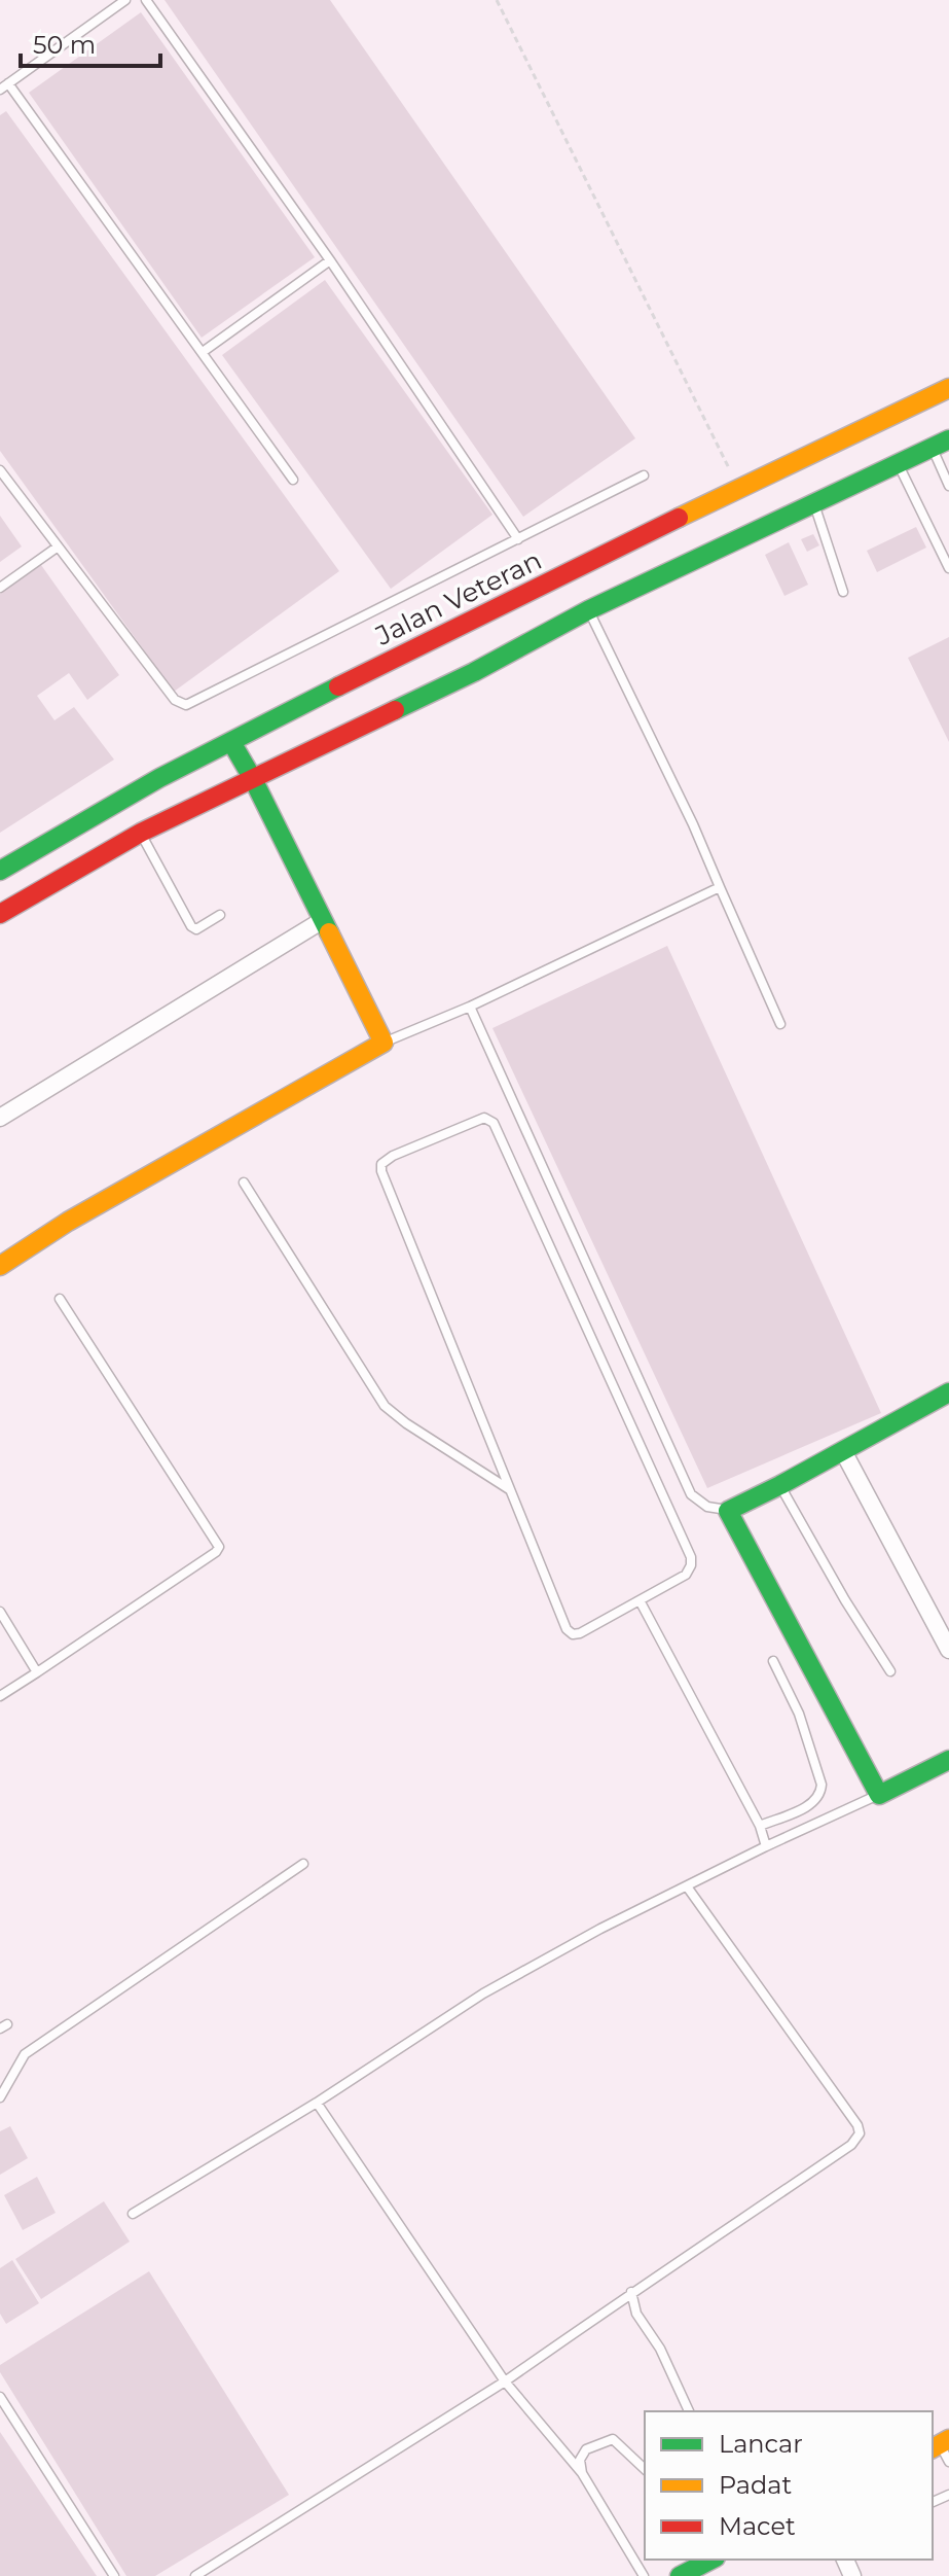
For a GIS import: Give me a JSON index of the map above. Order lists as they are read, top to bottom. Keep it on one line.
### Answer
{"streets":{"main road":["Jalan Veteran"]},"legend":["Lancar","Padat","Macet"],"scale_bar":"50 m"}
